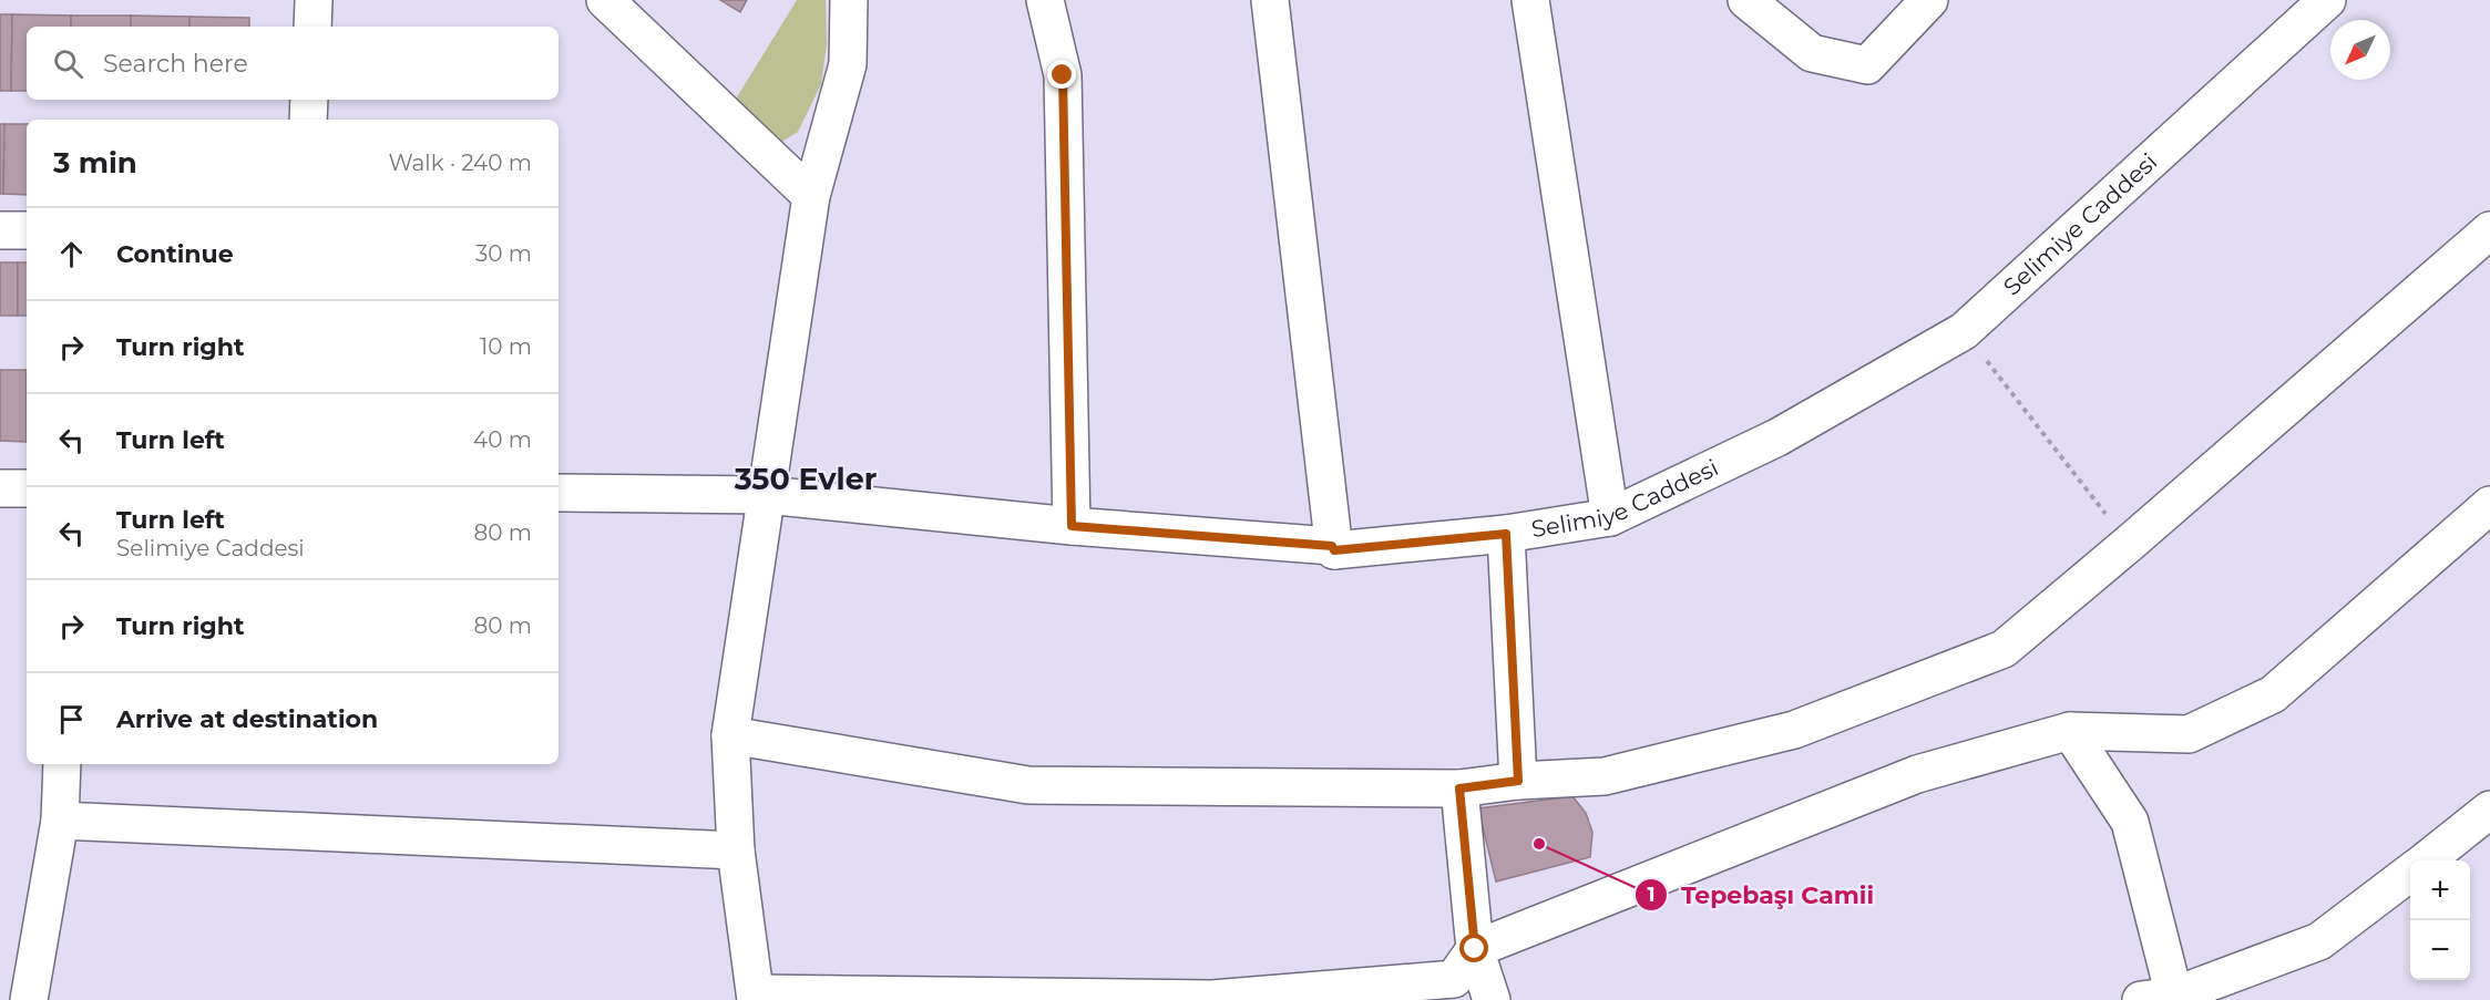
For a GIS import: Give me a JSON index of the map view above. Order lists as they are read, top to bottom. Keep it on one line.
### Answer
{"streets":{"street":["Selimiye Caddesi"]},"districts":["350 Evler"],"places":["Tepebaşı Camii"],"north":"bottom left","page":{"search":"Search here","heading":["3 min","Walk · 240 m"],"list":[["Continue","30 m"],["Turn right","10 m"],["Turn left","40 m"],["Turn left","Selimiye Caddesi","80 m"],["Turn right","80 m"],"Arrive at destination"],"map_buttons":["+","−"]}}
